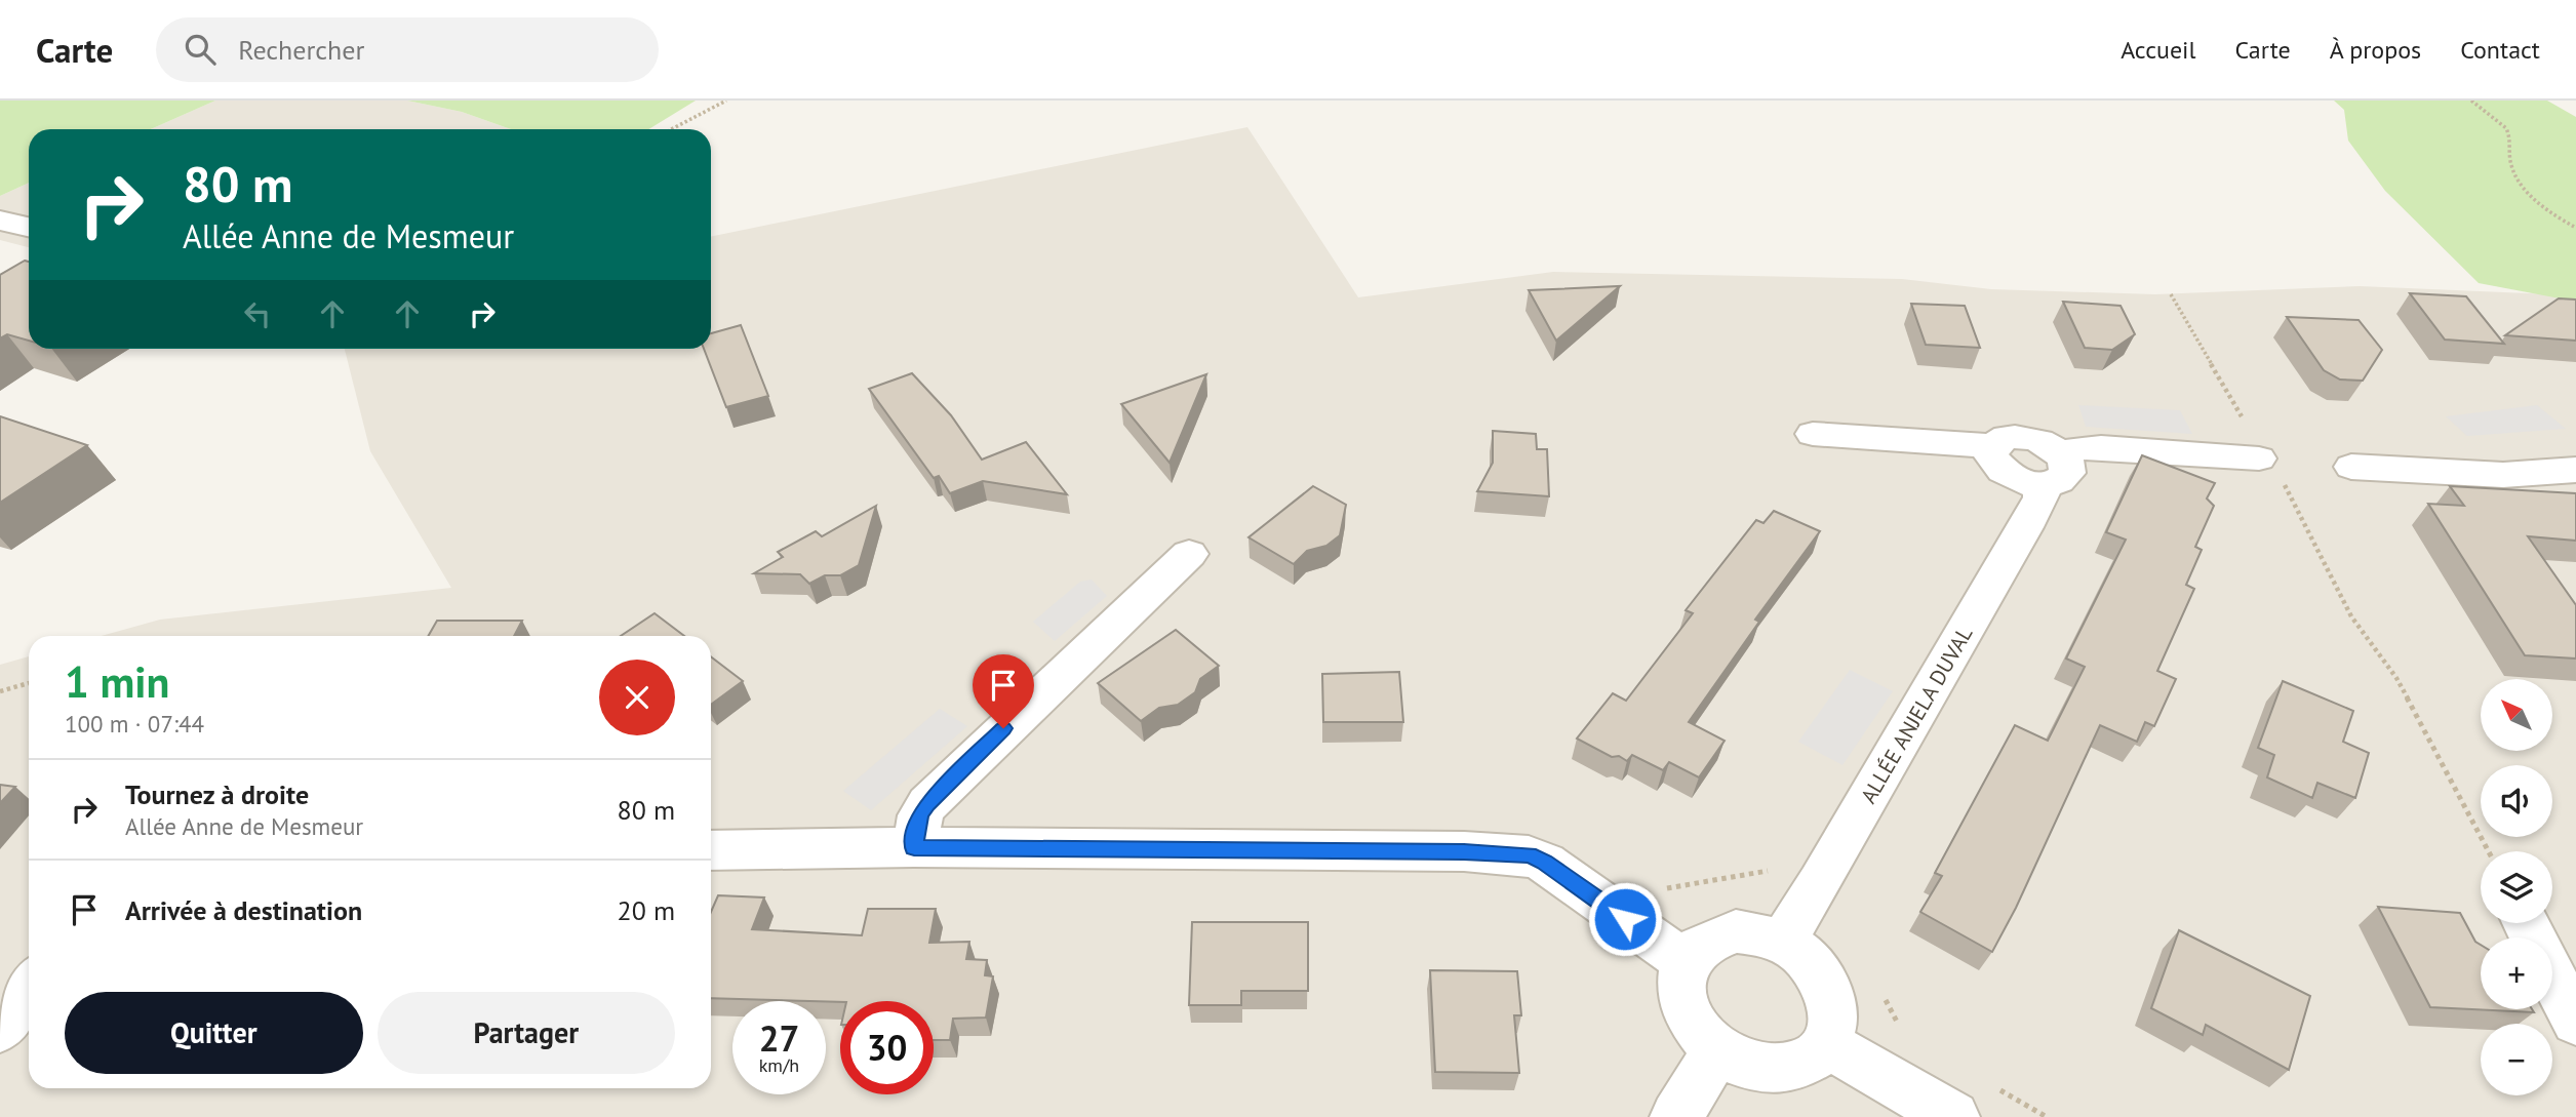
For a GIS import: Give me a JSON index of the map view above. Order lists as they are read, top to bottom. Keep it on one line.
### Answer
{"streets":{"street":["ALLÉE ANJELA DUVAL"]},"north":"top left","page":{"header":"Carte","search":"Rechercher","nav":["Accueil","Carte","À propos","Contact"],"turn":["80 m","Allée Anne de Mesmeur"],"heading":["1 min","100 m · 07:44"],"map_buttons":["+","−"],"list":[{"name":"Tournez à droite","note":"Allée Anne de Mesmeur","value":"80 m"},{"name":"Arrivée à destination","value":"20 m"}],"buttons":["Quitter","Partager"],"speed":"27 km/h","limit":"30"}}
